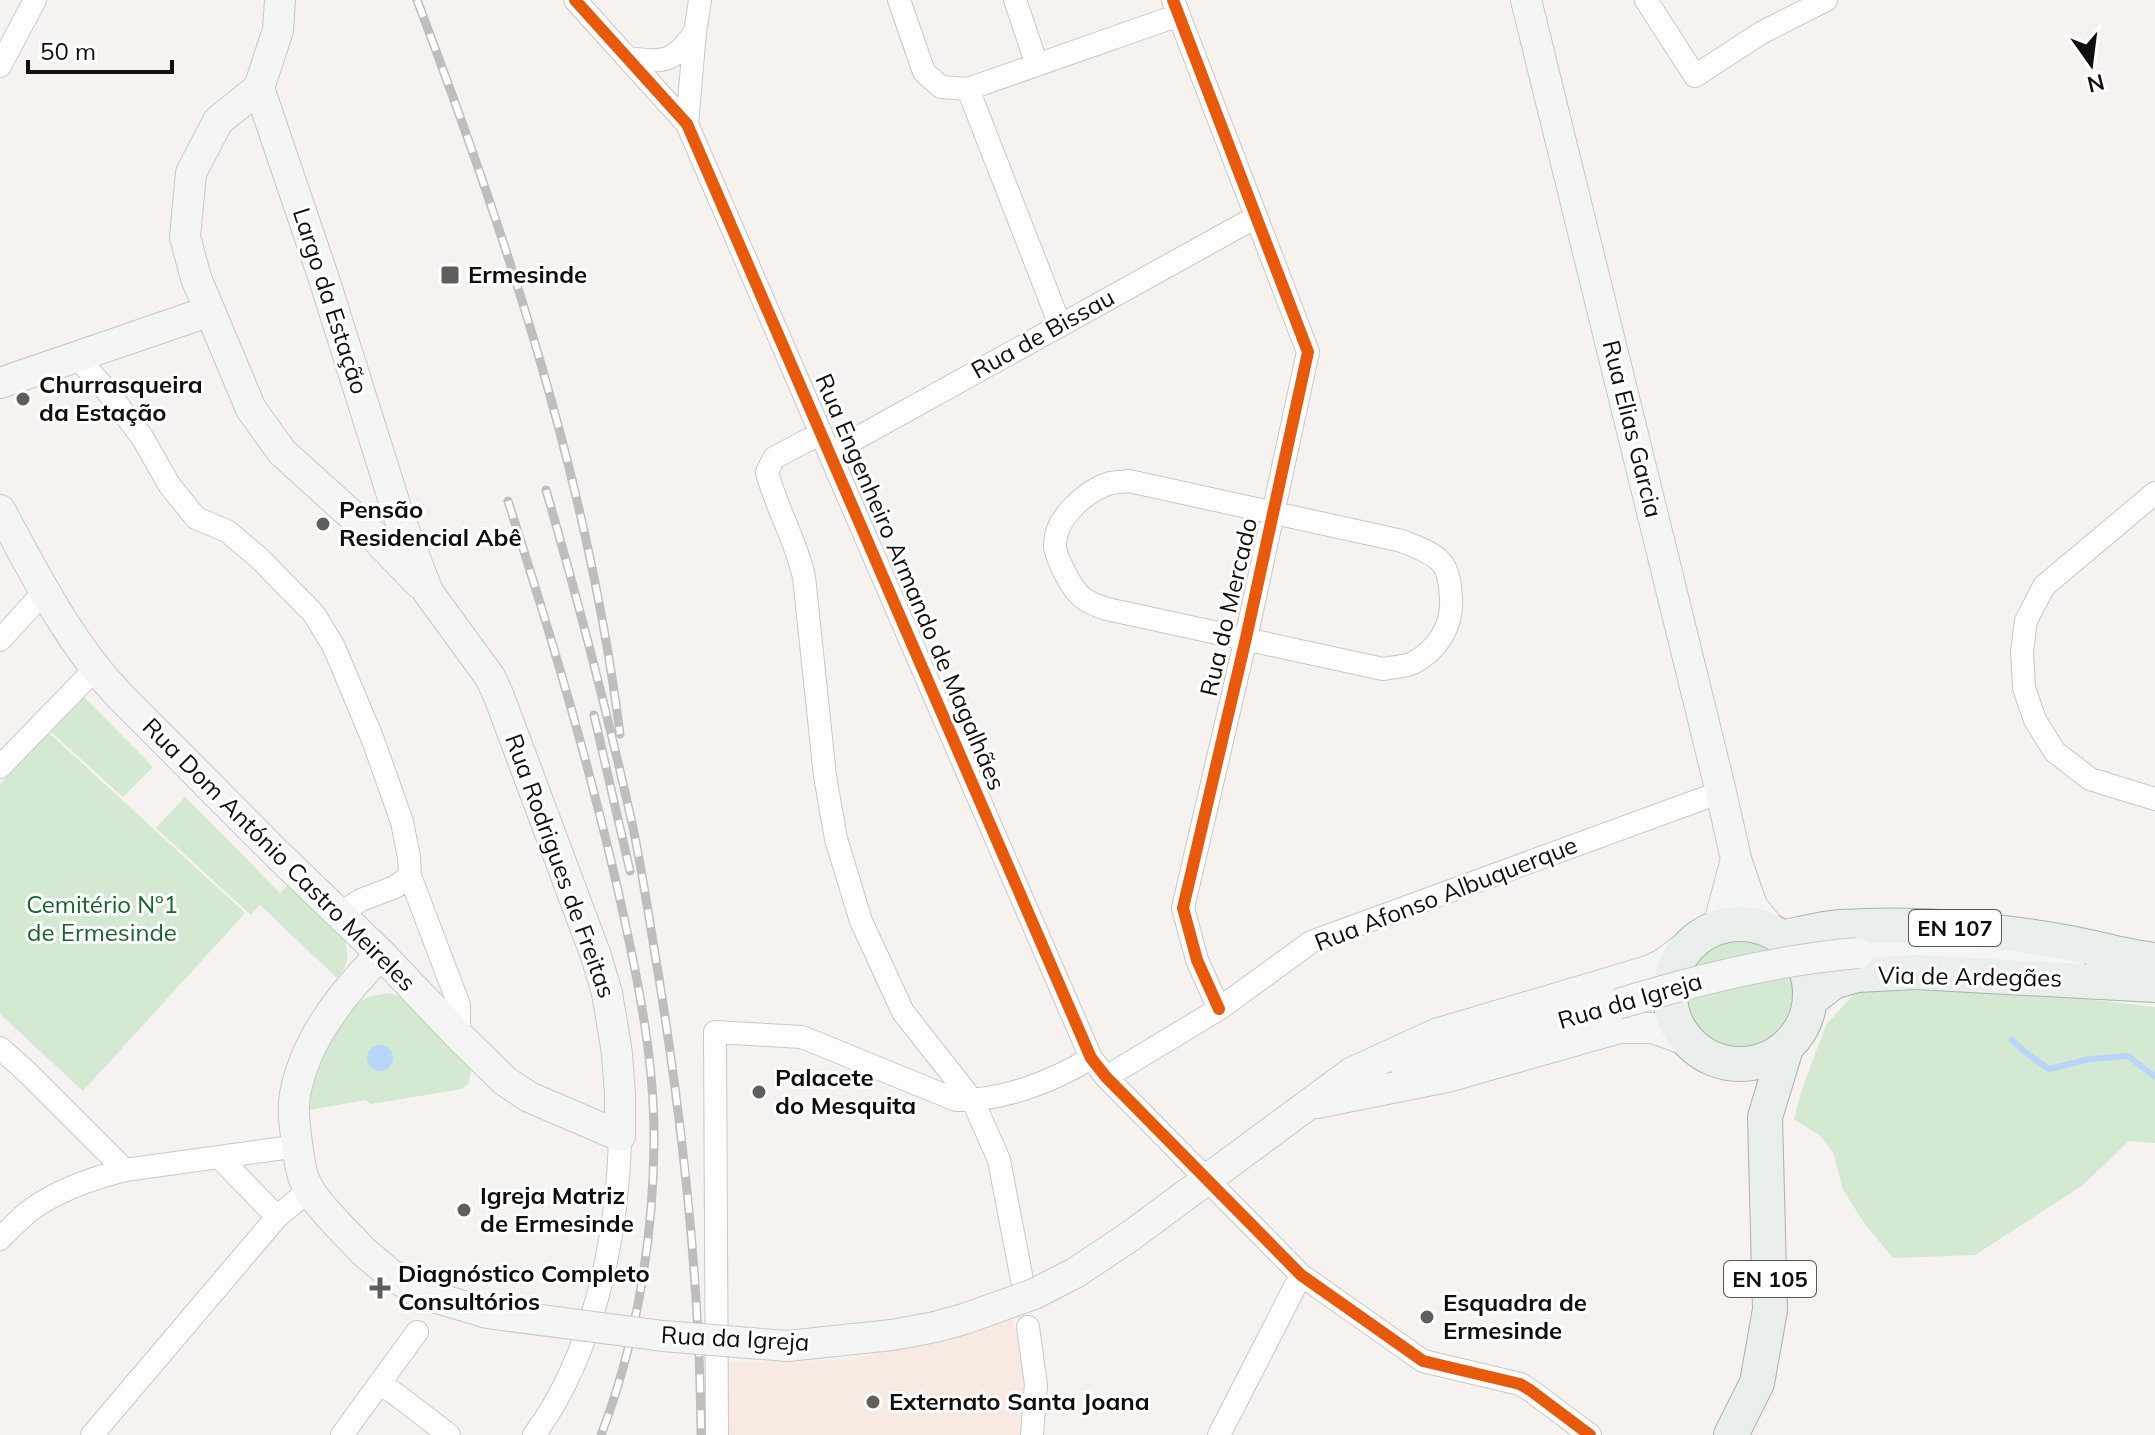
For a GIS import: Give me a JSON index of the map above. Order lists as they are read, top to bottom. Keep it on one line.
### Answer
{"streets":{"main road":["Largo da Estação","Rua Elias Garcia","Rua Dom António Castro Meireles","Rua Rodrigues de Freitas","EN 107","Via de Ardegães","Rua da Igreja","EN 105"],"street":["Rua de Bissau","Rua Engenheiro Armando de Magalhães","Rua do Mercado","Rua Afonso Albuquerque"]},"crossings":[["Largo da Estação","Rua Rodrigues de Freitas"],["Rua de Bissau","Rua Engenheiro Armando de Magalhães"],["Rua de Bissau","Rua do Mercado"],["Rua Elias Garcia","Rua Afonso Albuquerque"],["Rua Elias Garcia","Via de Ardegães"],["Rua Elias Garcia","Rua da Igreja"],["Rua Elias Garcia","EN 105"],["Rua Engenheiro Armando de Magalhães","Rua Afonso Albuquerque"],["Rua Engenheiro Armando de Magalhães","Rua da Igreja"],["Rua do Mercado","Rua Afonso Albuquerque"],["Rua Dom António Castro Meireles","Rua Rodrigues de Freitas"],["Rua Dom António Castro Meireles","Rua da Igreja"],["Via de Ardegães","Rua da Igreja"],["Via de Ardegães","EN 105"],["Rua da Igreja","EN 105"]],"parks":["Cemitério Nº1 de Ermesinde"],"places":{"transit":["Ermesinde"],"other":["Churrasqueira da Estação","Pensão Residencial Abê","Palacete do Mesquita","Igreja Matriz de Ermesinde","Esquadra de Ermesinde","Externato Santa Joana"],"health":["Diagnóstico Completo Consultórios"]},"scale_bar":"50 m","north":"bottom"}
